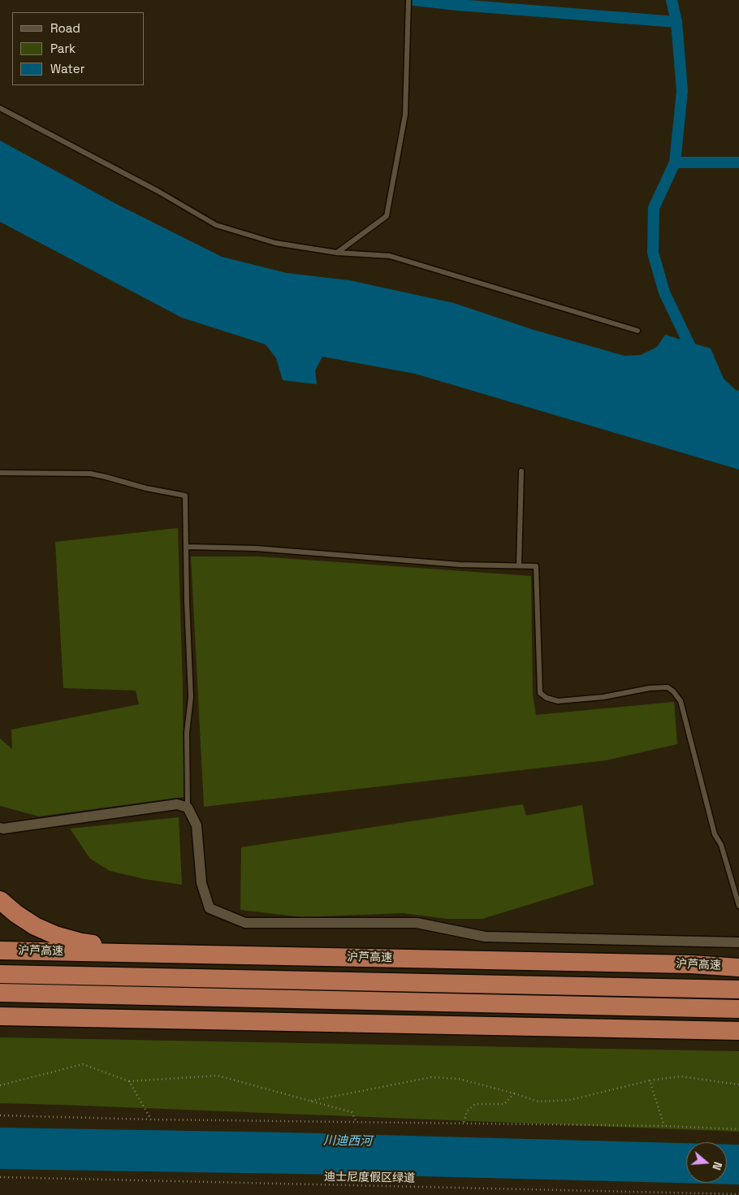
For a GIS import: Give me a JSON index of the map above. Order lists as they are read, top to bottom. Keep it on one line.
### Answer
{"streets":{"highway":["沪芦高速"],"path":["迪士尼度假区绿道"]},"water":["川迪西河"],"legend":["Road","Park","Water"],"north":"right"}
